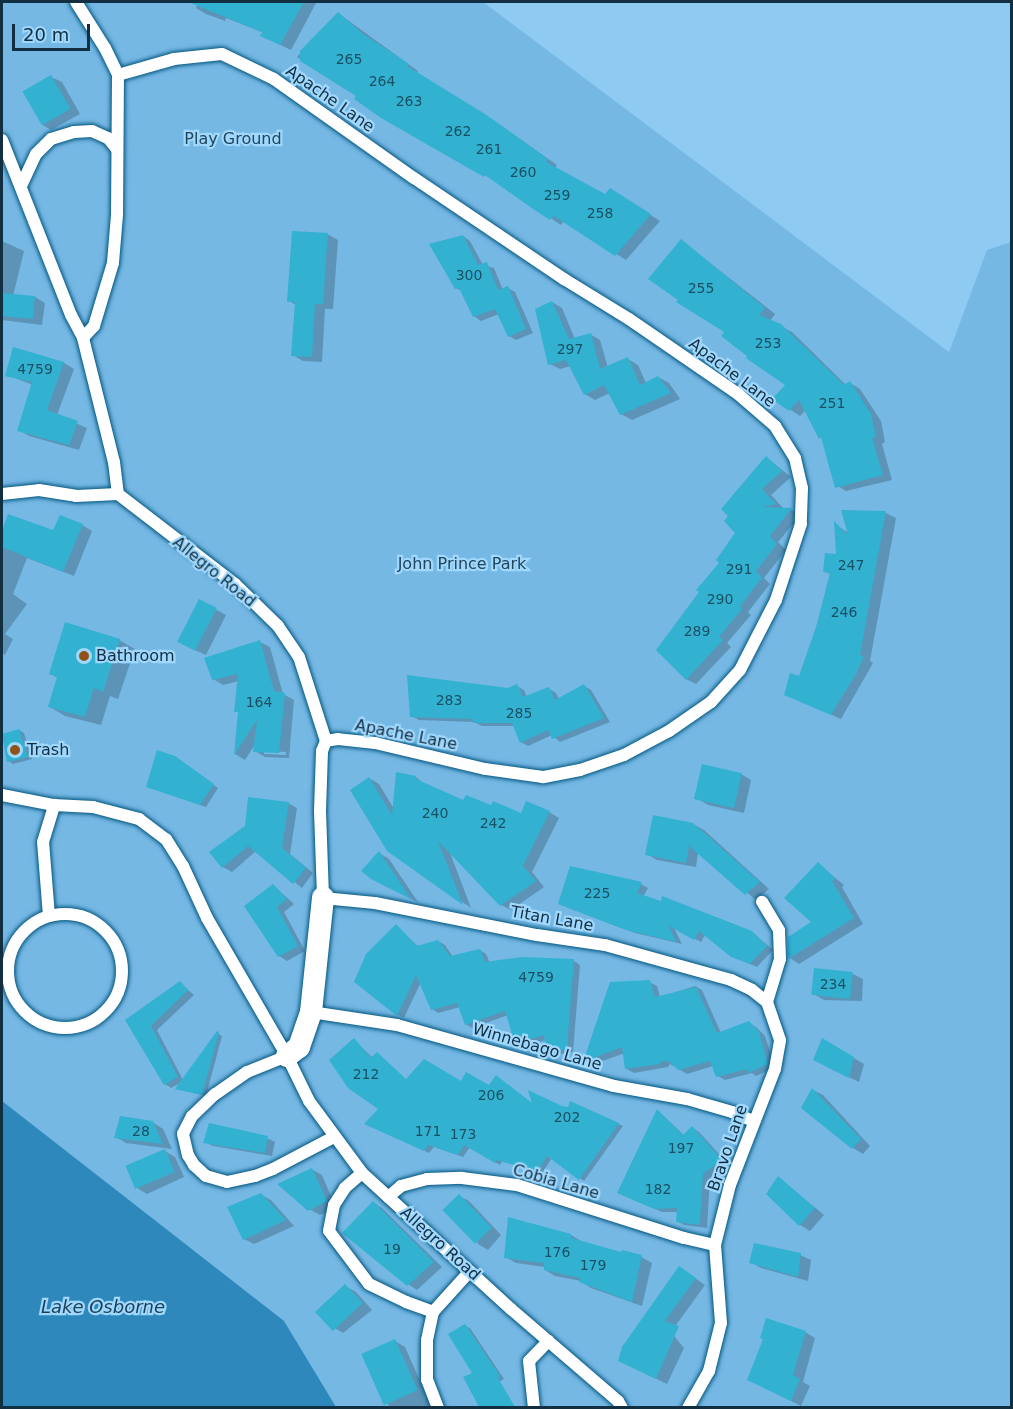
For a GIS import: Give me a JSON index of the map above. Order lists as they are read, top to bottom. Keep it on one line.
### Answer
{"streets":{"street":["Allegro Road"],"lane":["Apache Lane","Titan Lane","Winnebago Lane","Bravo Lane","Cobia Lane"]},"crossings":[["Apache Lane","Allegro Road"],["Allegro Road","Titan Lane"],["Allegro Road","Winnebago Lane"],["Allegro Road","Cobia Lane"],["Titan Lane","Bravo Lane"],["Winnebago Lane","Bravo Lane"],["Bravo Lane","Cobia Lane"]],"water":["Lake Osborne"],"parks":["Play Ground","John Prince Park"],"places":["Bathroom","Trash"],"house_numbers":["265","264","263","262","261","260","259","258","300","255","253","297","4759","251","247","291","290","246","289","283","164","285","240","242","225","4759","234","212","206","202","28","171","173","197","182","19","176","179"],"scale_bar":"20 m"}
